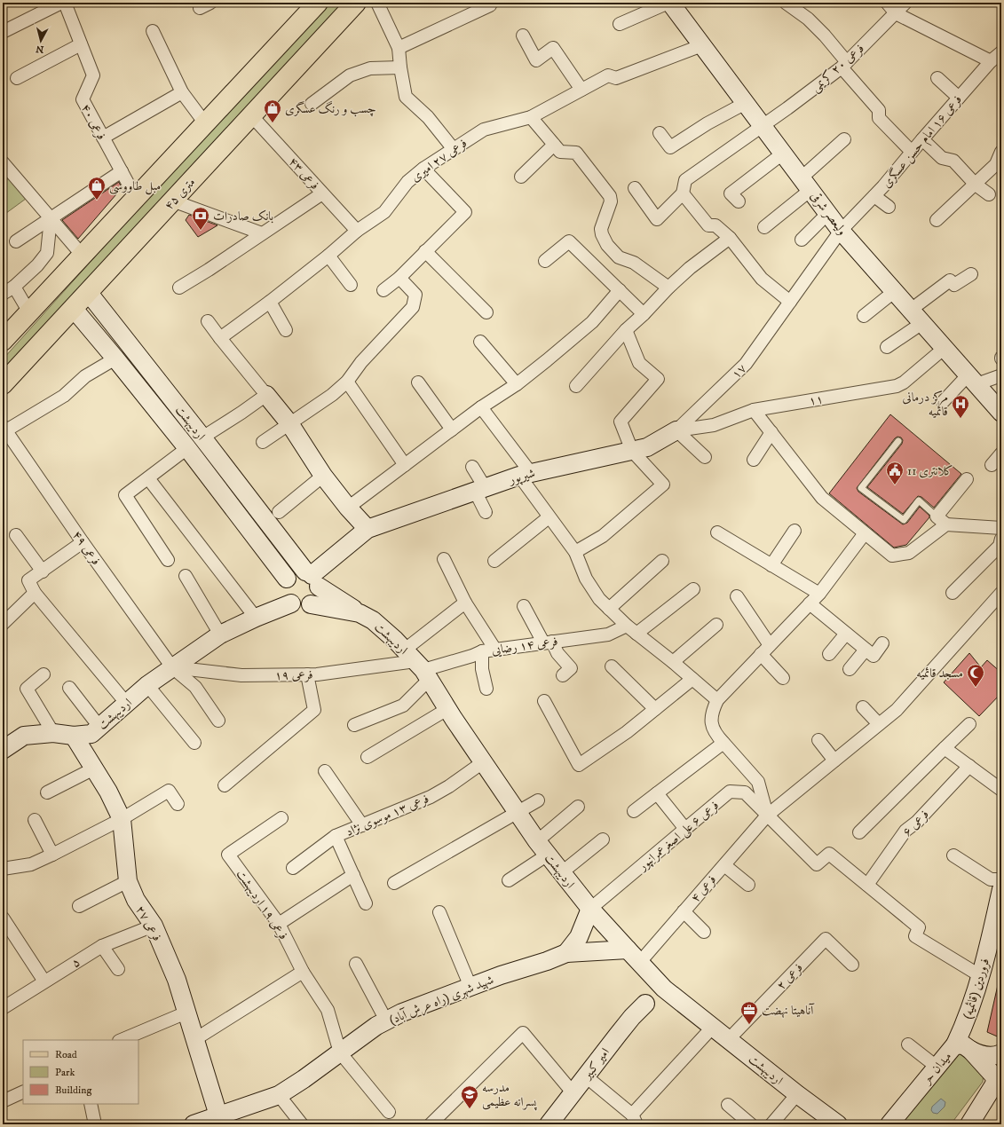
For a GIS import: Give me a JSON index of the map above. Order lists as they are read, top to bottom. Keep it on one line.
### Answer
{"streets":{"main road":["۴۵ متری","ولیعصر شرقی","اردیبهشت","شیرپور","فرعی ۲۷","فروردین (قائمیه)","شهید شهری (راه عرش آباد)","امیر کبیر","میدان حر"],"street":["فرعی ۲۰ کریمی","فرعی ۴۰","فرعی ۱۶ امام حسن عسگری","فرعی ۲۷ امیری","فرعی ۴۳","۱۷","۱۱","فرعی ۴۹","فرعی ۱۴ رضایی","فرعی ۱۹","فرعی ۱‍۳ موسوی نژاد","فرعی ۶","فرعی ۶ علی اصغرعمرانپور","فرعی ۴","فرعی ۱۹ اردیبهشت","۵","فرعی ۲"]},"crossings":[["فرعی ۲۰ کریمی","ولیعصر شرقی"],["فرعی ۱۶ امام حسن عسگری","ولیعصر شرقی"],["فرعی ۱۶ امام حسن عسگری","۱۷"],["فرعی ۲۷ امیری","فرعی ۴۳"],["فرعی ۲۷ امیری","ولیعصر شرقی"],["فرعی ۴۳","۴۵ متری"],["۴۵ متری","اردیبهشت"],["ولیعصر شرقی","۱۱"],["۱۷","۱۱"],["۱۷","شیرپور"],["۱۱","شیرپور"],["اردیبهشت","فرعی ۴۹"],["اردیبهشت","فرعی ۱۴ رضایی"],["اردیبهشت","فرعی ۱۹"],["اردیبهشت","فرعی ۱‍۳ موسوی نژاد"],["اردیبهشت","فرعی ۶ علی اصغرعمرانپور"],["اردیبهشت","فرعی ۴"],["اردیبهشت","فرعی ۲۷"],["اردیبهشت","فرعی ۲"],["اردیبهشت","شهید شهری (راه عرش آباد)"],["فرعی ۴۹","فرعی ۱۹"],["فرعی ۱۴ رضایی","فرعی ۱۹"],["فرعی ۶","فرعی ۶ علی اصغرعمرانپور"],["فرعی ۶ علی اصغرعمرانپور","فرعی ۴"],["فرعی ۱۹ اردیبهشت","شهید شهری (راه عرش آباد)"],["فرعی ۲۷","۵"],["فرعی ۲۷","شهید شهری (راه عرش آباد)"],["فروردین (قائمیه)","میدان حر"]],"places":{"shop":["چسب و رنگ عسگری","مبل طاووسی"],"bank":["بانک صادرات"],"hospital":["مرکز درمانی قائمیه"],"public building":["کلانتری 11"],"mosque":["مسجد قائمیه"],"office":["آناهیتا نهضت"],"school or university":["مدرسه پسرانه عظیمی"]},"legend":["Road","Park","Building"],"north":"bottom"}
